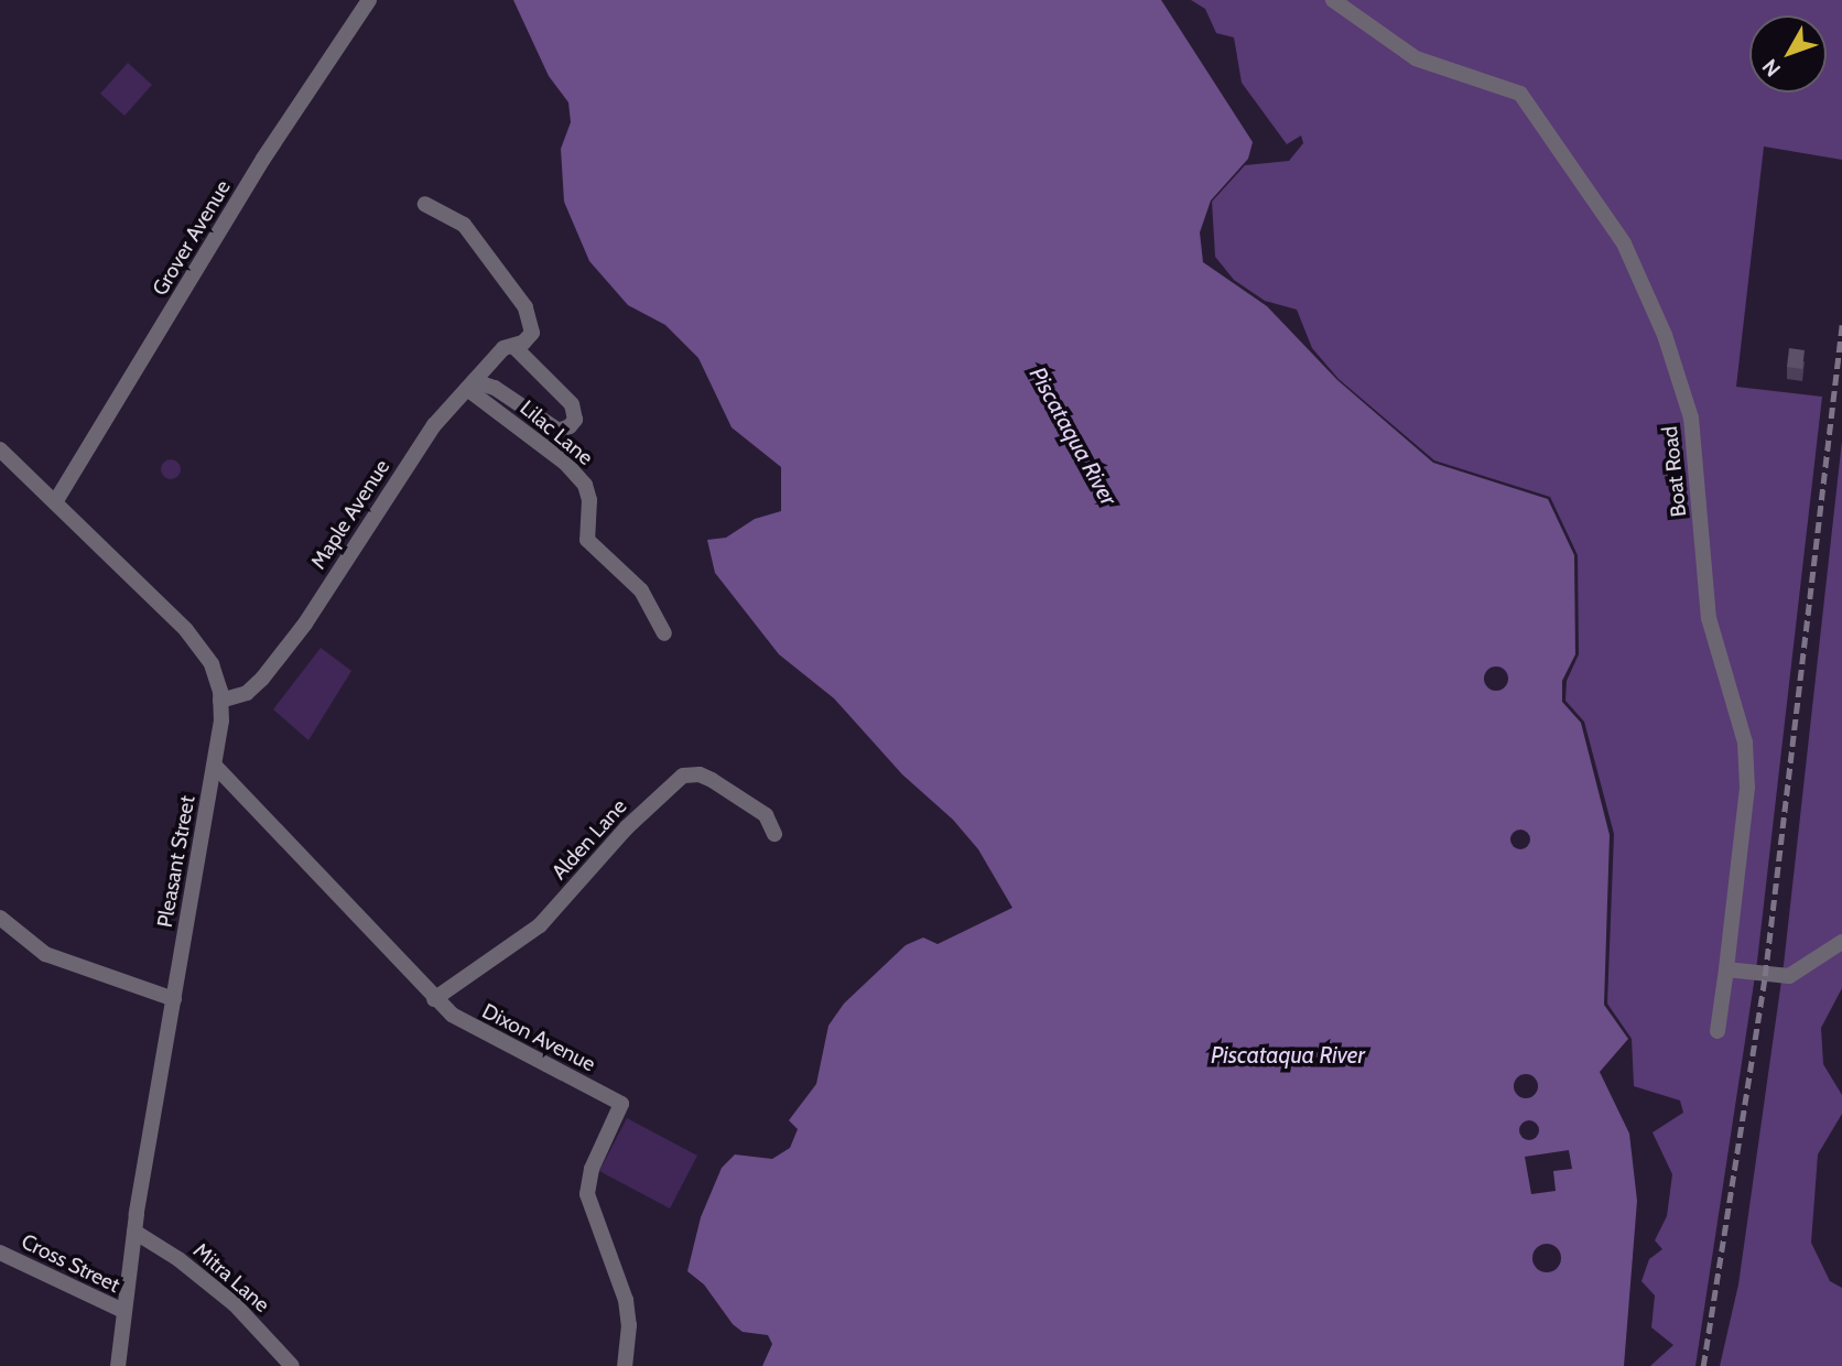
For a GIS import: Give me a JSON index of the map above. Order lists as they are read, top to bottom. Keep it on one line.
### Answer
{"streets":{"street":["Grover Avenue","Lilac Lane","Boat Road","Maple Avenue","Alden Lane","Pleasant Street","Dixon Avenue","Cross Street","Mitra Lane"]},"crossings":[["Grover Avenue","Pleasant Street"],["Lilac Lane","Maple Avenue"],["Maple Avenue","Pleasant Street"],["Alden Lane","Dixon Avenue"],["Pleasant Street","Dixon Avenue"],["Pleasant Street","Cross Street"],["Pleasant Street","Mitra Lane"]],"water":["Piscataqua River"],"north":"bottom left"}
